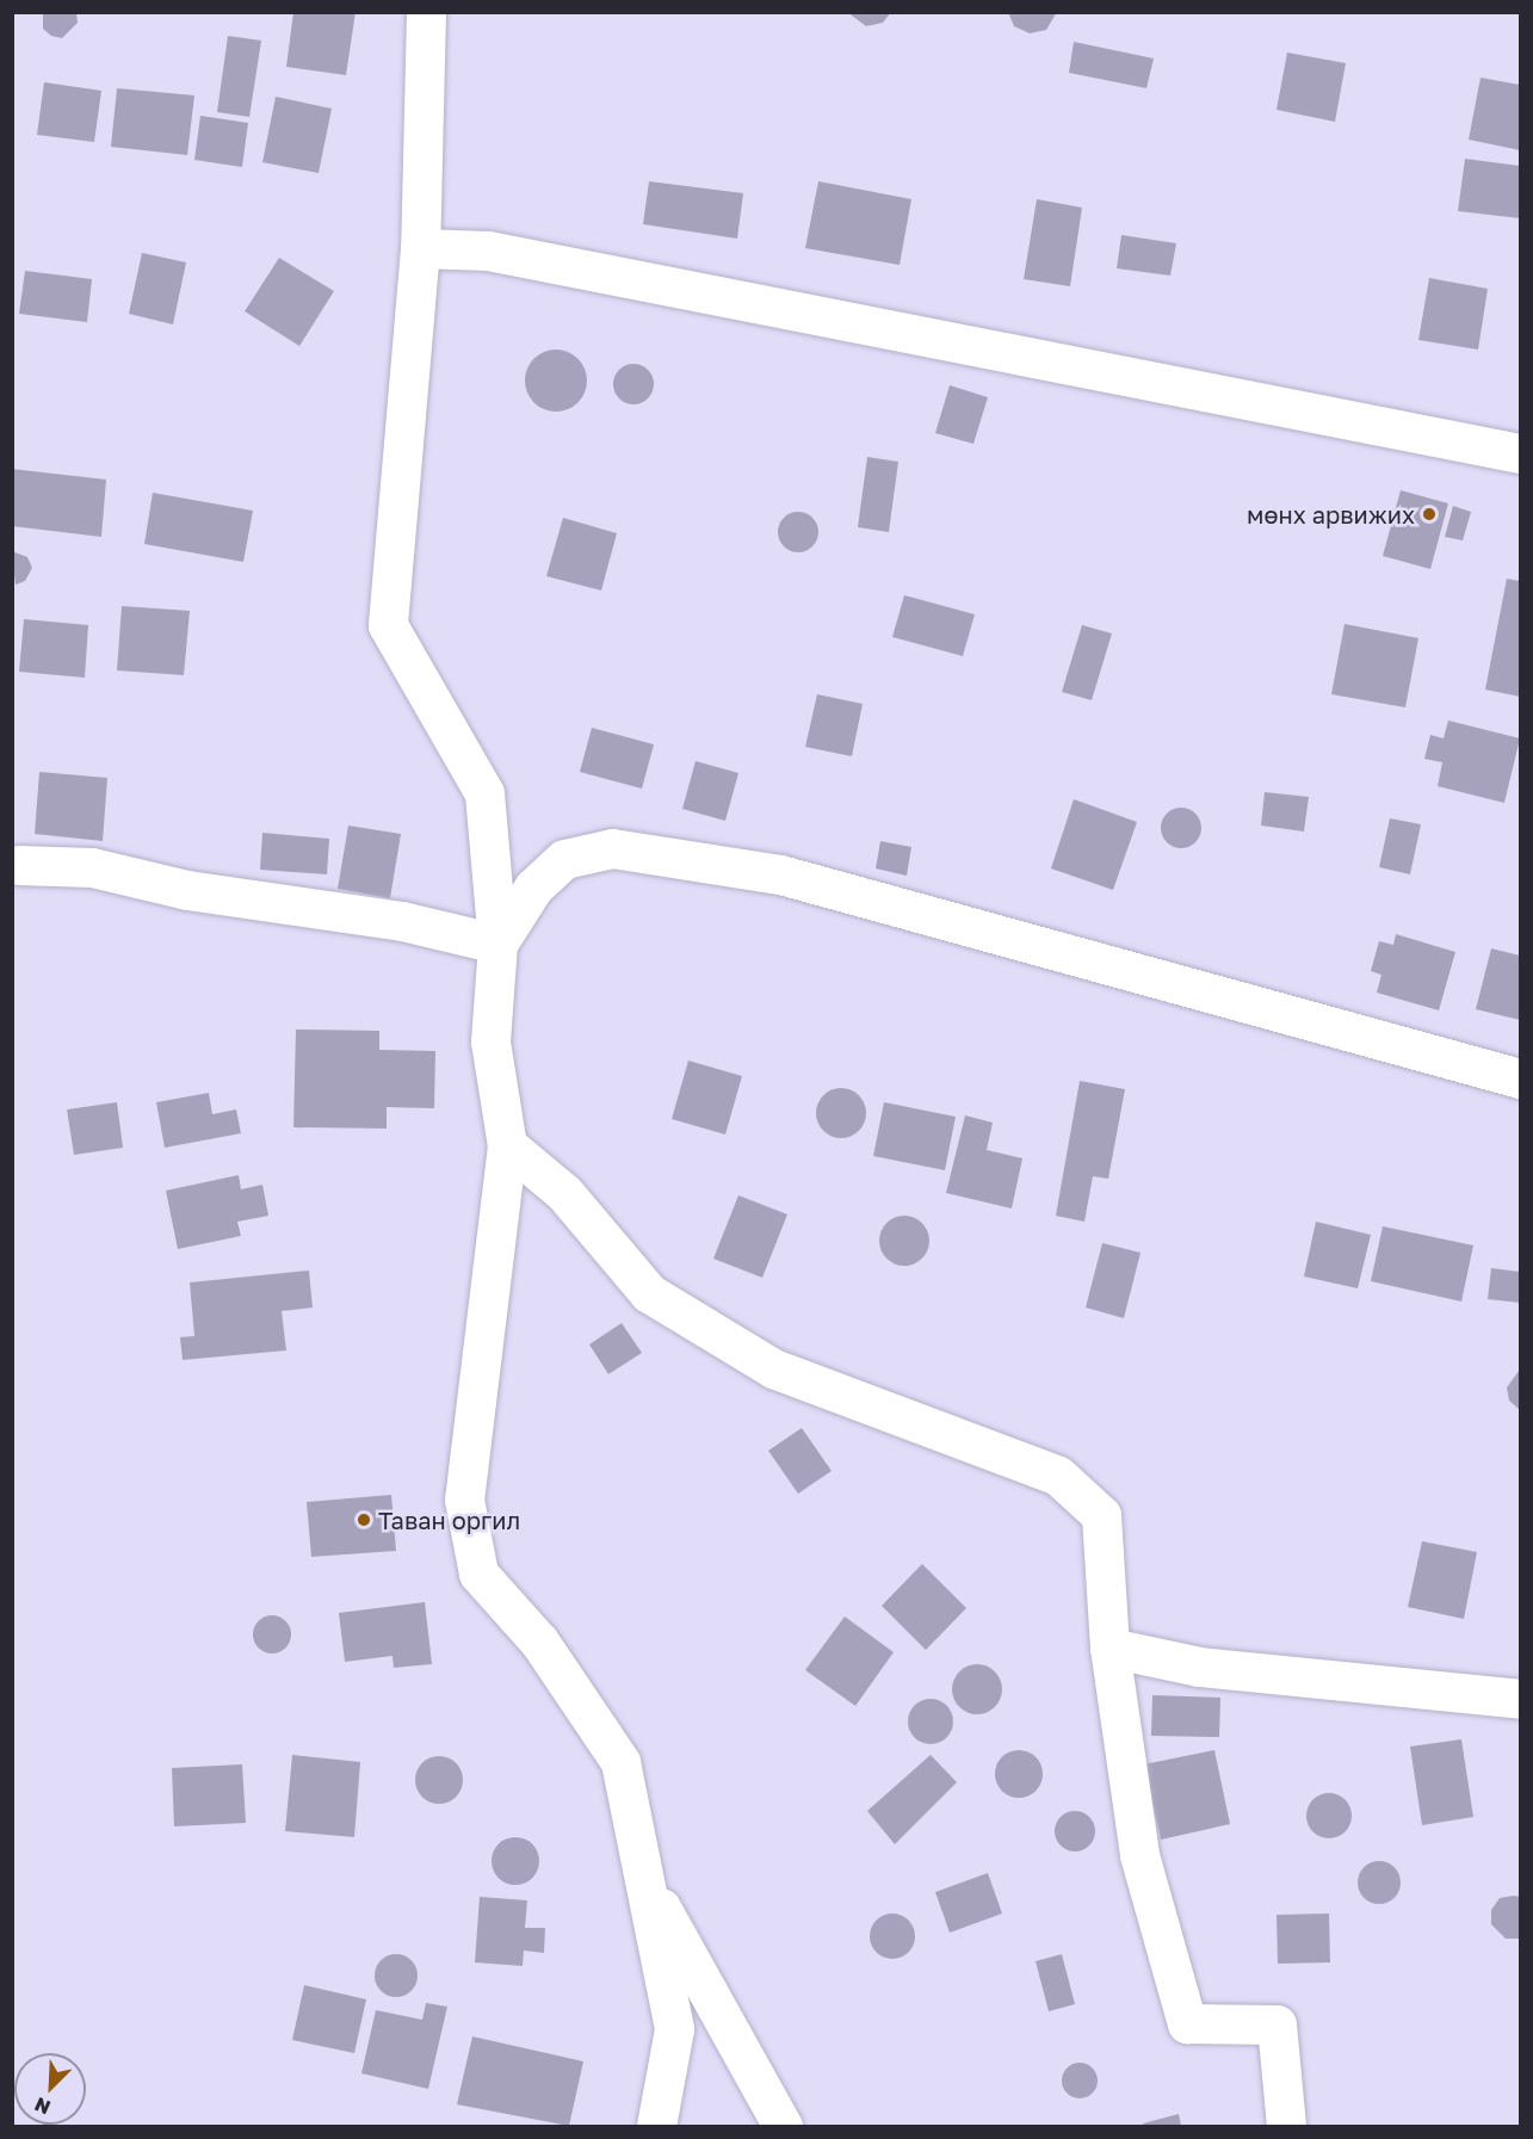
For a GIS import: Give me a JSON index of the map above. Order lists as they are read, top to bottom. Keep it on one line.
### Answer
{"places":["мөнх арвижих","Таван оргил"],"north":"bottom left"}
